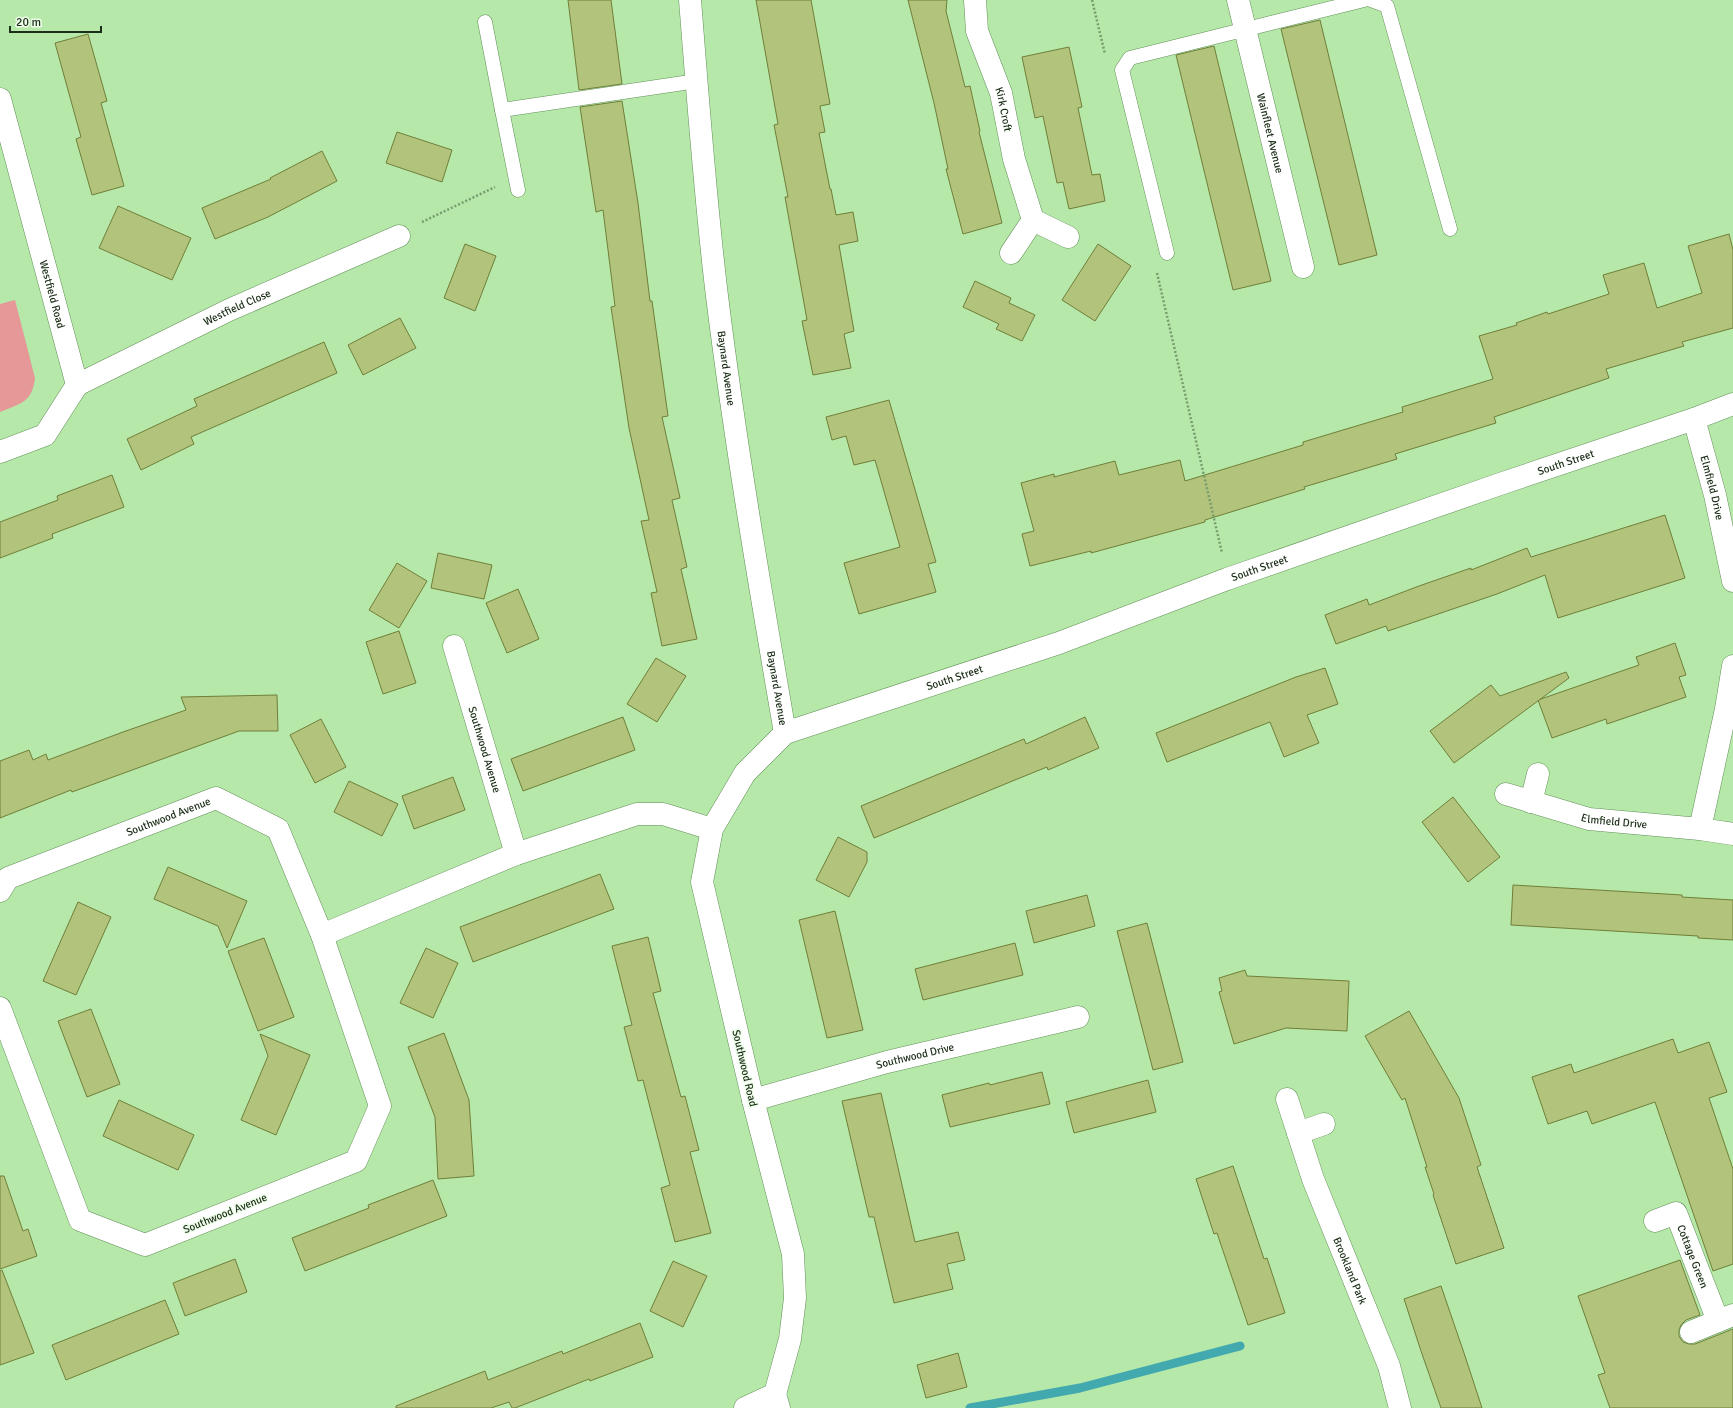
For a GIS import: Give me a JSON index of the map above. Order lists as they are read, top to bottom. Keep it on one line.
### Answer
{"streets":{"street":["Kirk Croft","Wainfleet Avenue","Westfield Road","Westfield Close","Baynard Avenue","South Street","Elmfield Drive","Southwood Avenue","Southwood Drive","Southwood Road","Cottage Green","Brookland Park"]},"crossings":[["Westfield Road","Westfield Close"],["Baynard Avenue","South Street"],["Baynard Avenue","Southwood Road"],["South Street","Elmfield Drive"],["South Street","Southwood Road"],["Southwood Drive","Southwood Road"]],"scale_bar":"20 m"}
